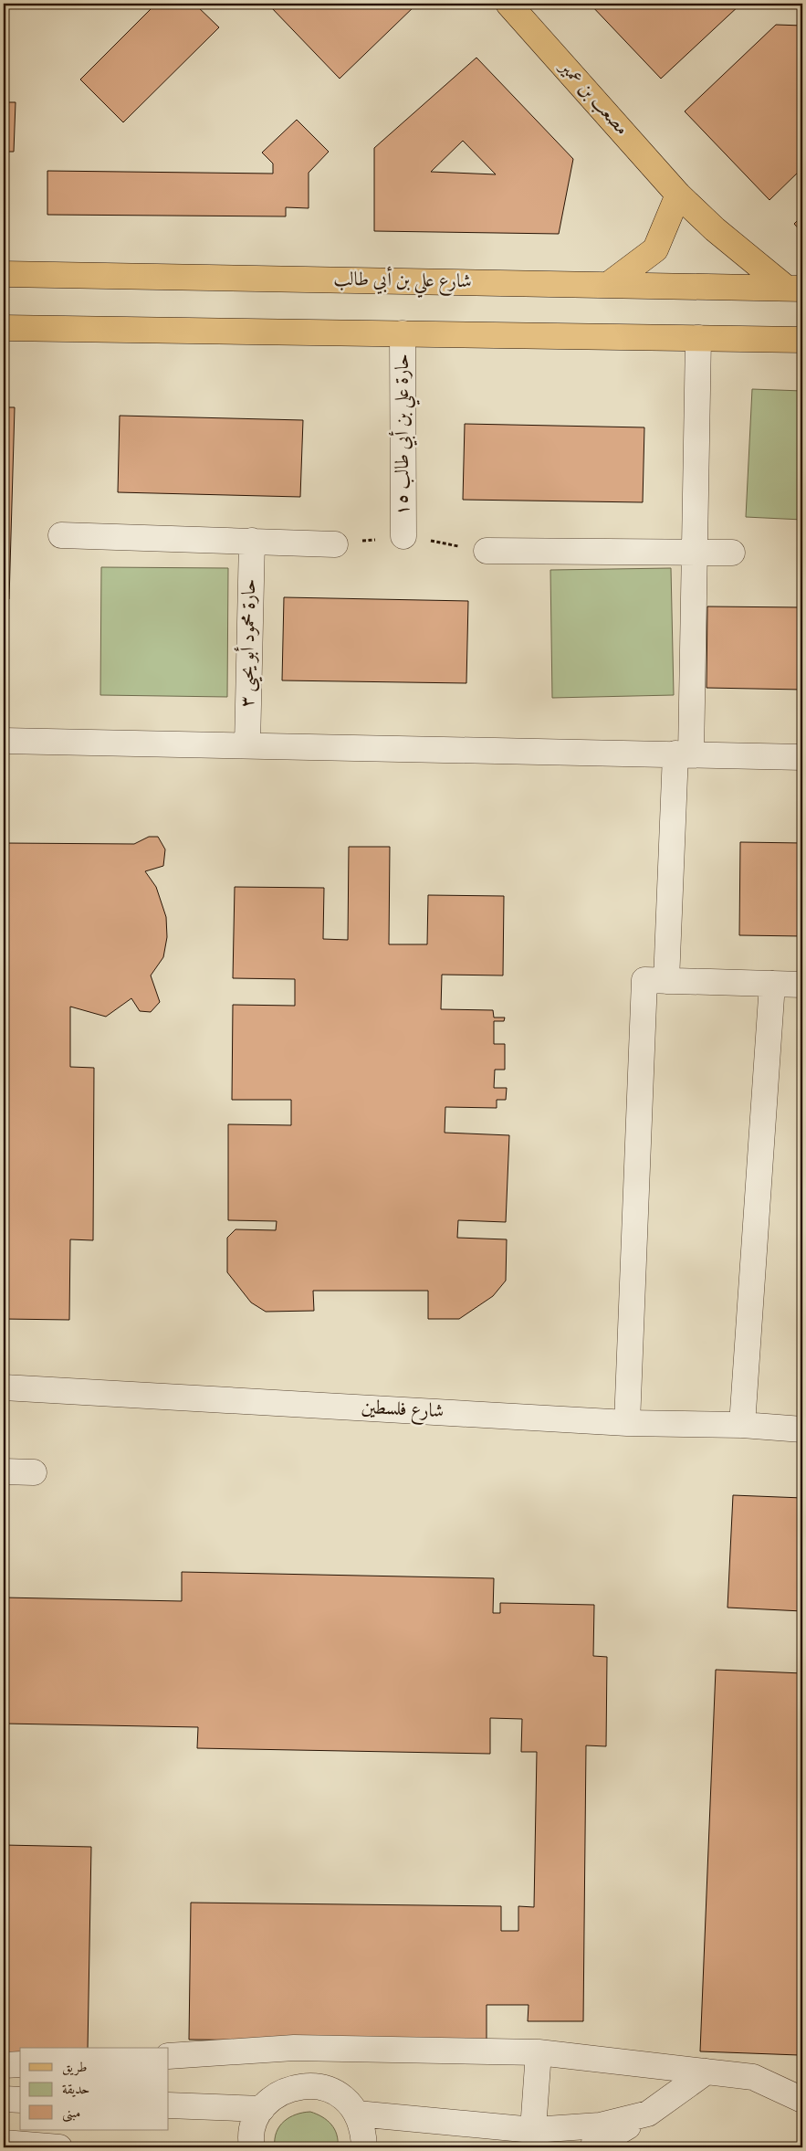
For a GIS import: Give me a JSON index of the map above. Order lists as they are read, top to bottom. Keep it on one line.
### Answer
{"streets":{"main road":["مصعب بن عمير","شارع علي بن أبي طالب"],"street":["حارة علي بن أبي طالب ١٥","حارة محمود أبو يحيى ٣","شارع فلسطين"]},"crossings":[["مصعب بن عمير","شارع علي بن أبي طالب"]],"legend":["طريق","حديقة","مبنى"]}
